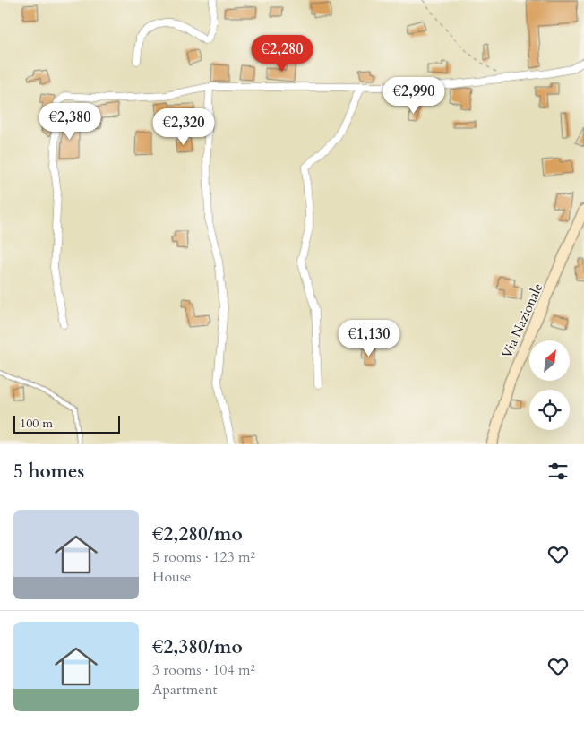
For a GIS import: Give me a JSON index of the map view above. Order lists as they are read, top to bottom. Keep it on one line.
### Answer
{"streets":{"main road":["Via Nazionale"]},"scale_bar":"100 m","north":"top right","page":{"price":["€2,280","€2,990","€2,380","€2,320","€1,130"],"scale":"100 m","heading":"5 homes","list":[{"name":"€2,280/mo","note":"5 rooms · 123 m² · House"},{"name":"€2,380/mo","note":"3 rooms · 104 m² · Apartment"}]}}
